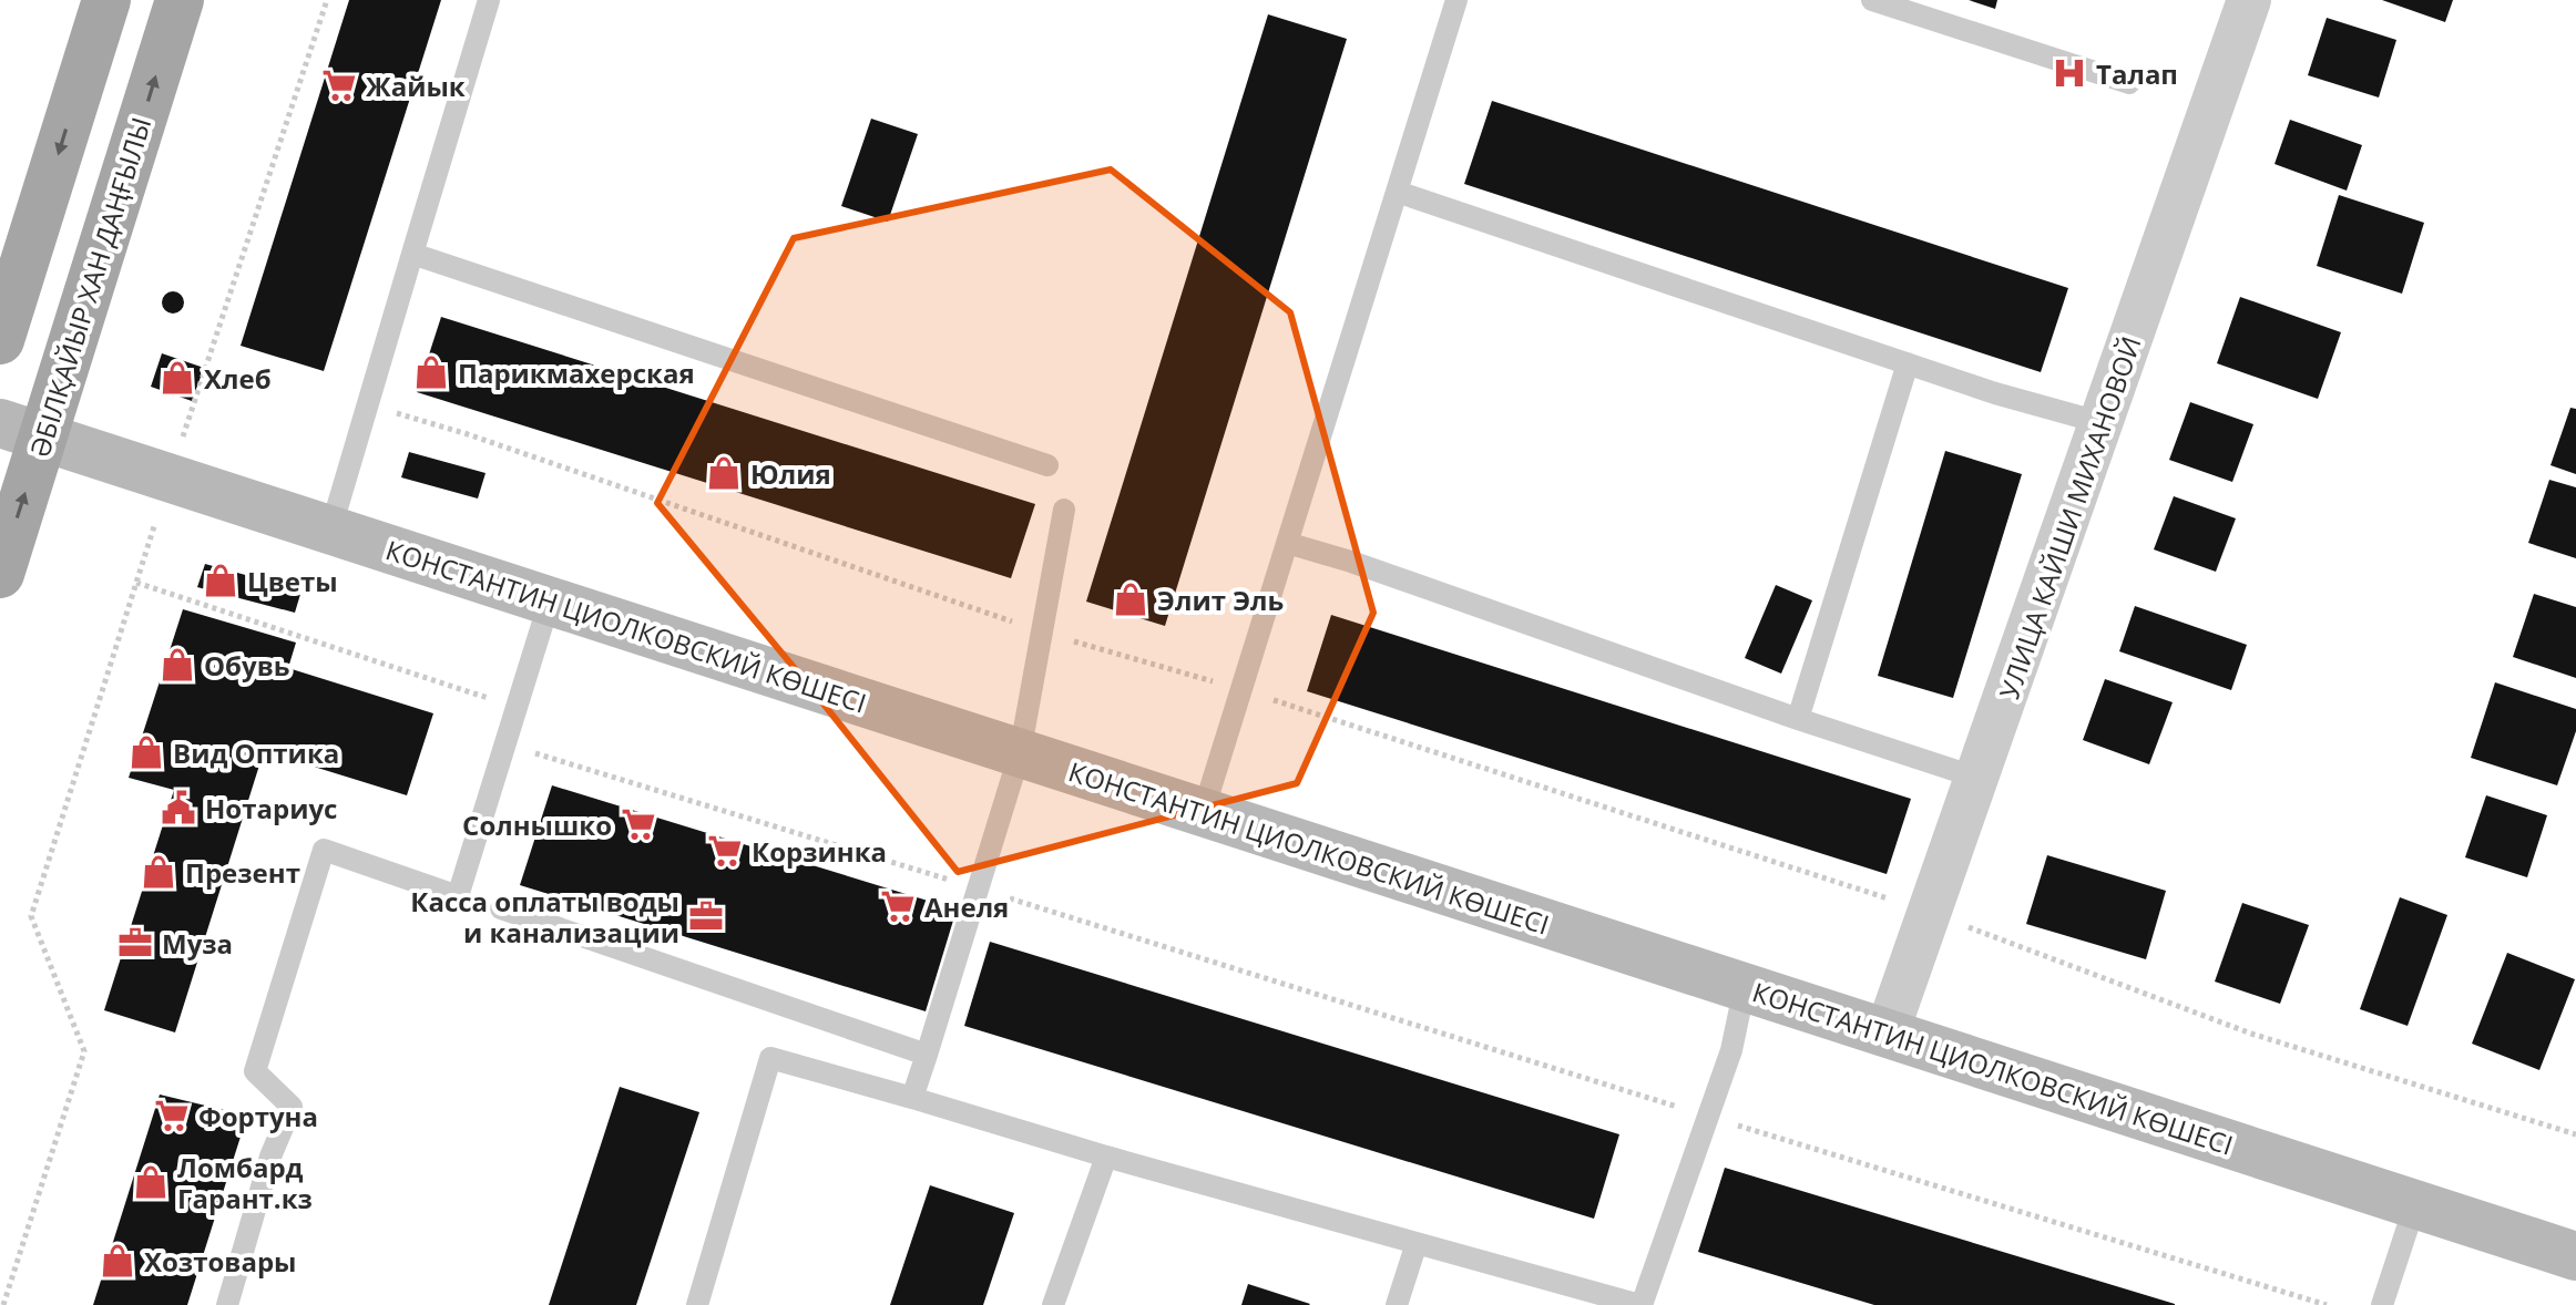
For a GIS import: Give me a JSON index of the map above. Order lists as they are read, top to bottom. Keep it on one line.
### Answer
{"streets":{"main road":["ӘБІЛҚАЙЫР ХАН ДАҢҒЫЛЫ"],"street":["УЛИЦА КАЙШИ МИХАНОВОЙ","КОНСТАНТИН ЦИОЛКОВСКИЙ КӨШЕСІ"]},"crossings":[["ӘБІЛҚАЙЫР ХАН ДАҢҒЫЛЫ","КОНСТАНТИН ЦИОЛКОВСКИЙ КӨШЕСІ"],["УЛИЦА КАЙШИ МИХАНОВОЙ","КОНСТАНТИН ЦИОЛКОВСКИЙ КӨШЕСІ"]],"places":{"hospital":["Талап"],"supermarket":["Жайык","Солнышко","Корзинка","Анеля","Фортуна"],"shop":["Парикмахерская","Хлеб","Юлия","Цветы","Элит Эль","Обувь","Вид Оптика","Презент","Ломбард Гарант.кз","Хозтовары"],"public building":["Нотариус"],"office":["Касса оплаты воды и канализации","Муза"]}}
